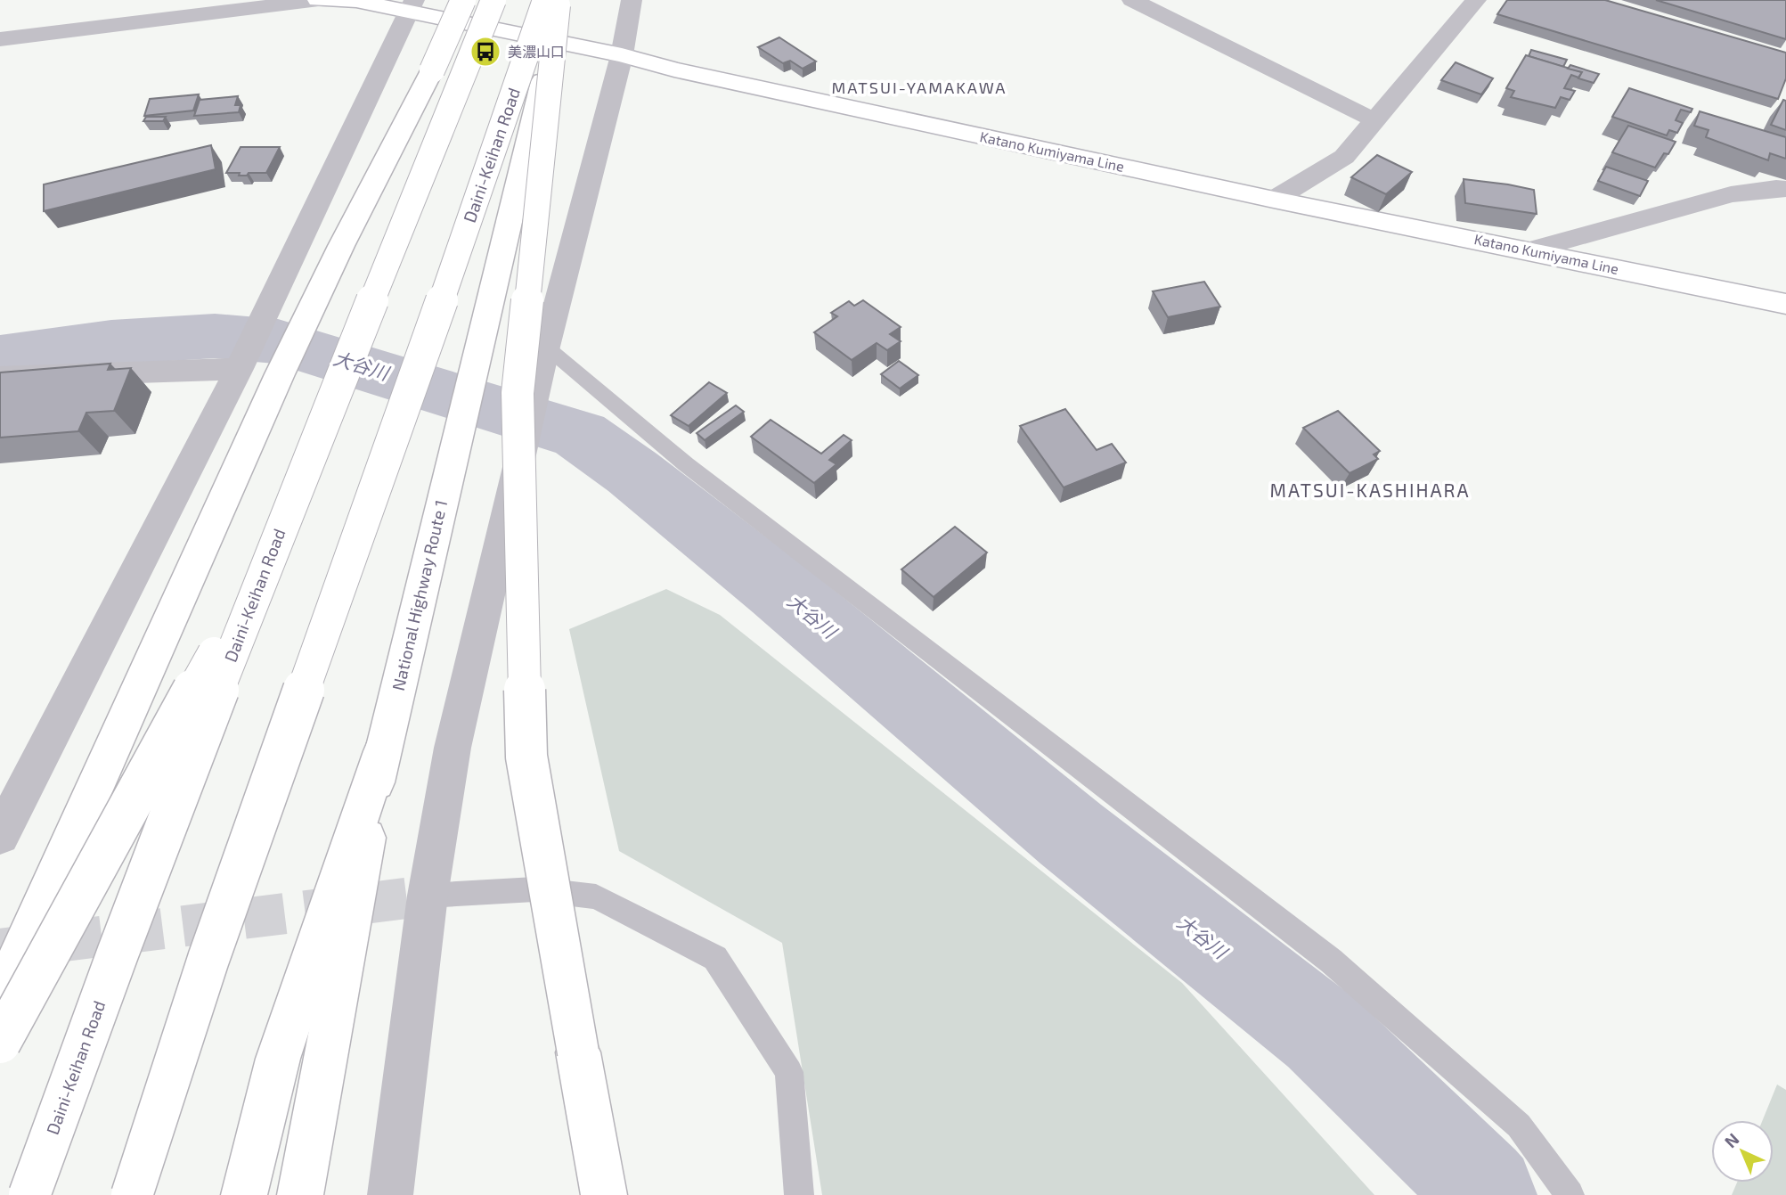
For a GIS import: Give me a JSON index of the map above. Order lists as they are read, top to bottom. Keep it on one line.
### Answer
{"streets":{"main road":["Katano Kumiyama Line","Daini-Keihan Road","National Highway Route 1"]},"districts":["MATSUI-YAMAKAWA","MATSUI-KASHIHARA"],"water":["大谷川"],"places":{"bus stop":["美濃山口"]},"north":"top left"}
